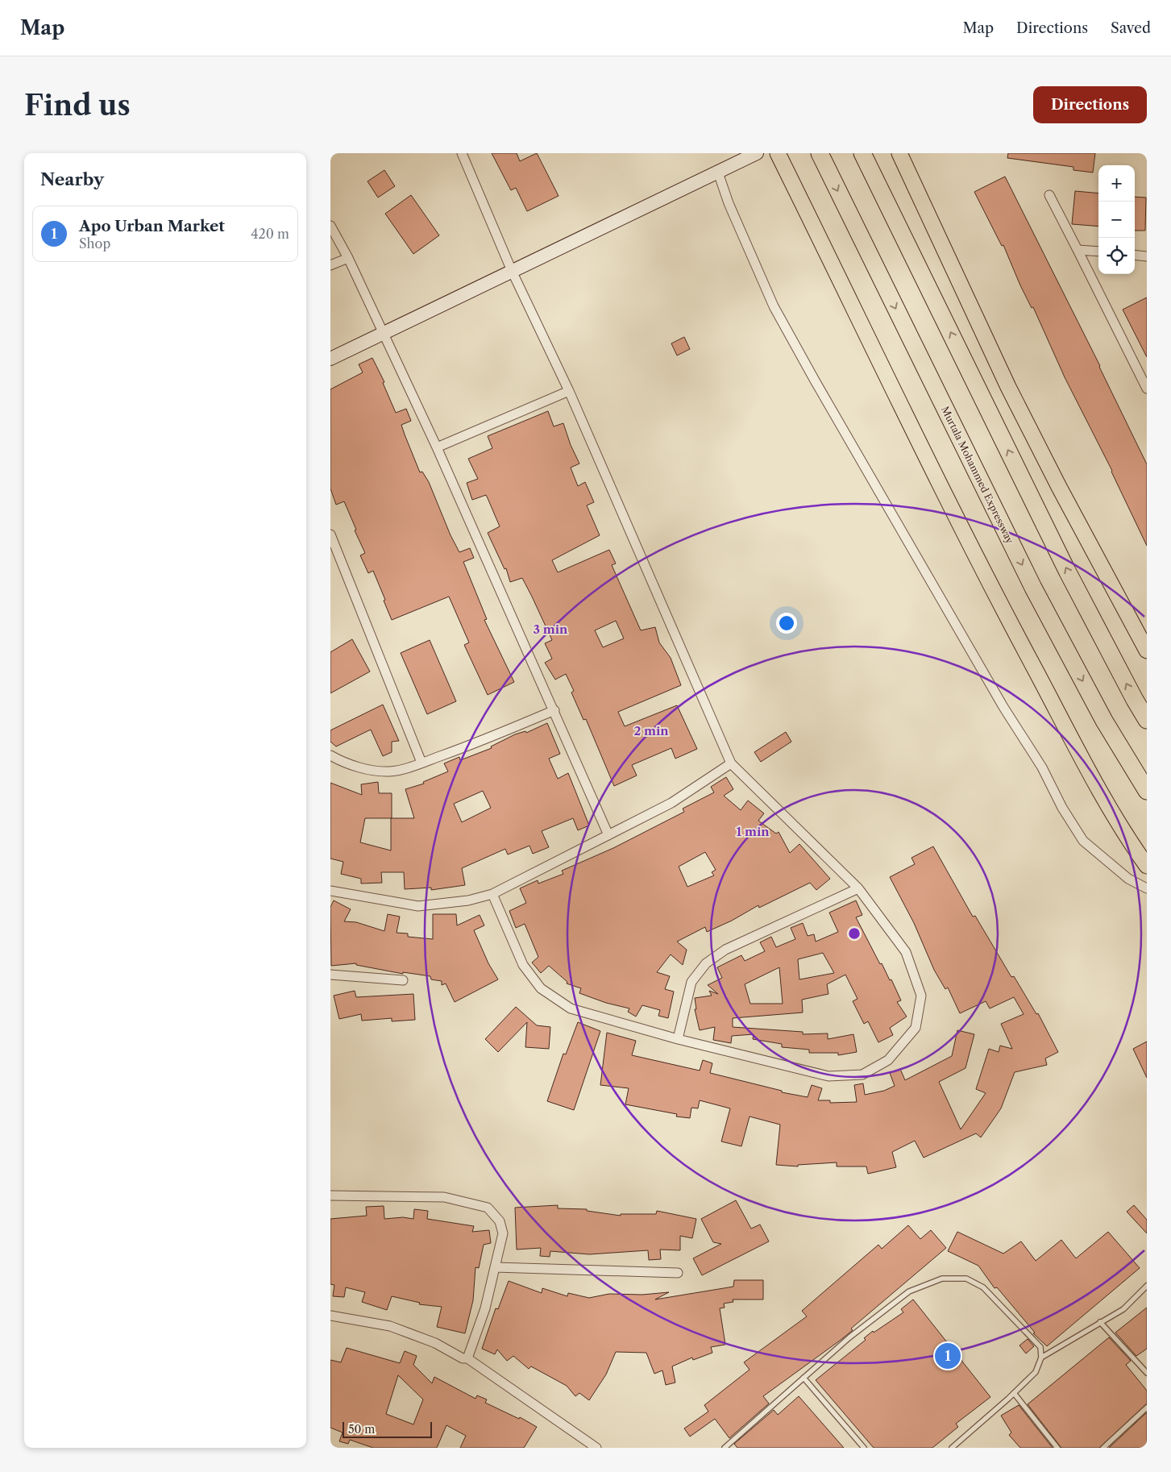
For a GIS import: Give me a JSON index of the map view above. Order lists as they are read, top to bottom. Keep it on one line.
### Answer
{"streets":{"highway":["Murtala Mohammed Expressway"]},"scale_bar":"50 m","page":{"header":"Map","nav":["Map","Directions","Saved"],"buttons":"Directions","title":"Find us","heading":"Nearby","map_buttons":["+","−"],"list":[{"mark":"1","name":"Apo Urban Market","note":"Shop","value":"420 m"}],"pins":"1","scale":"50 m"},"rings":["3 min","2 min","1 min"]}
